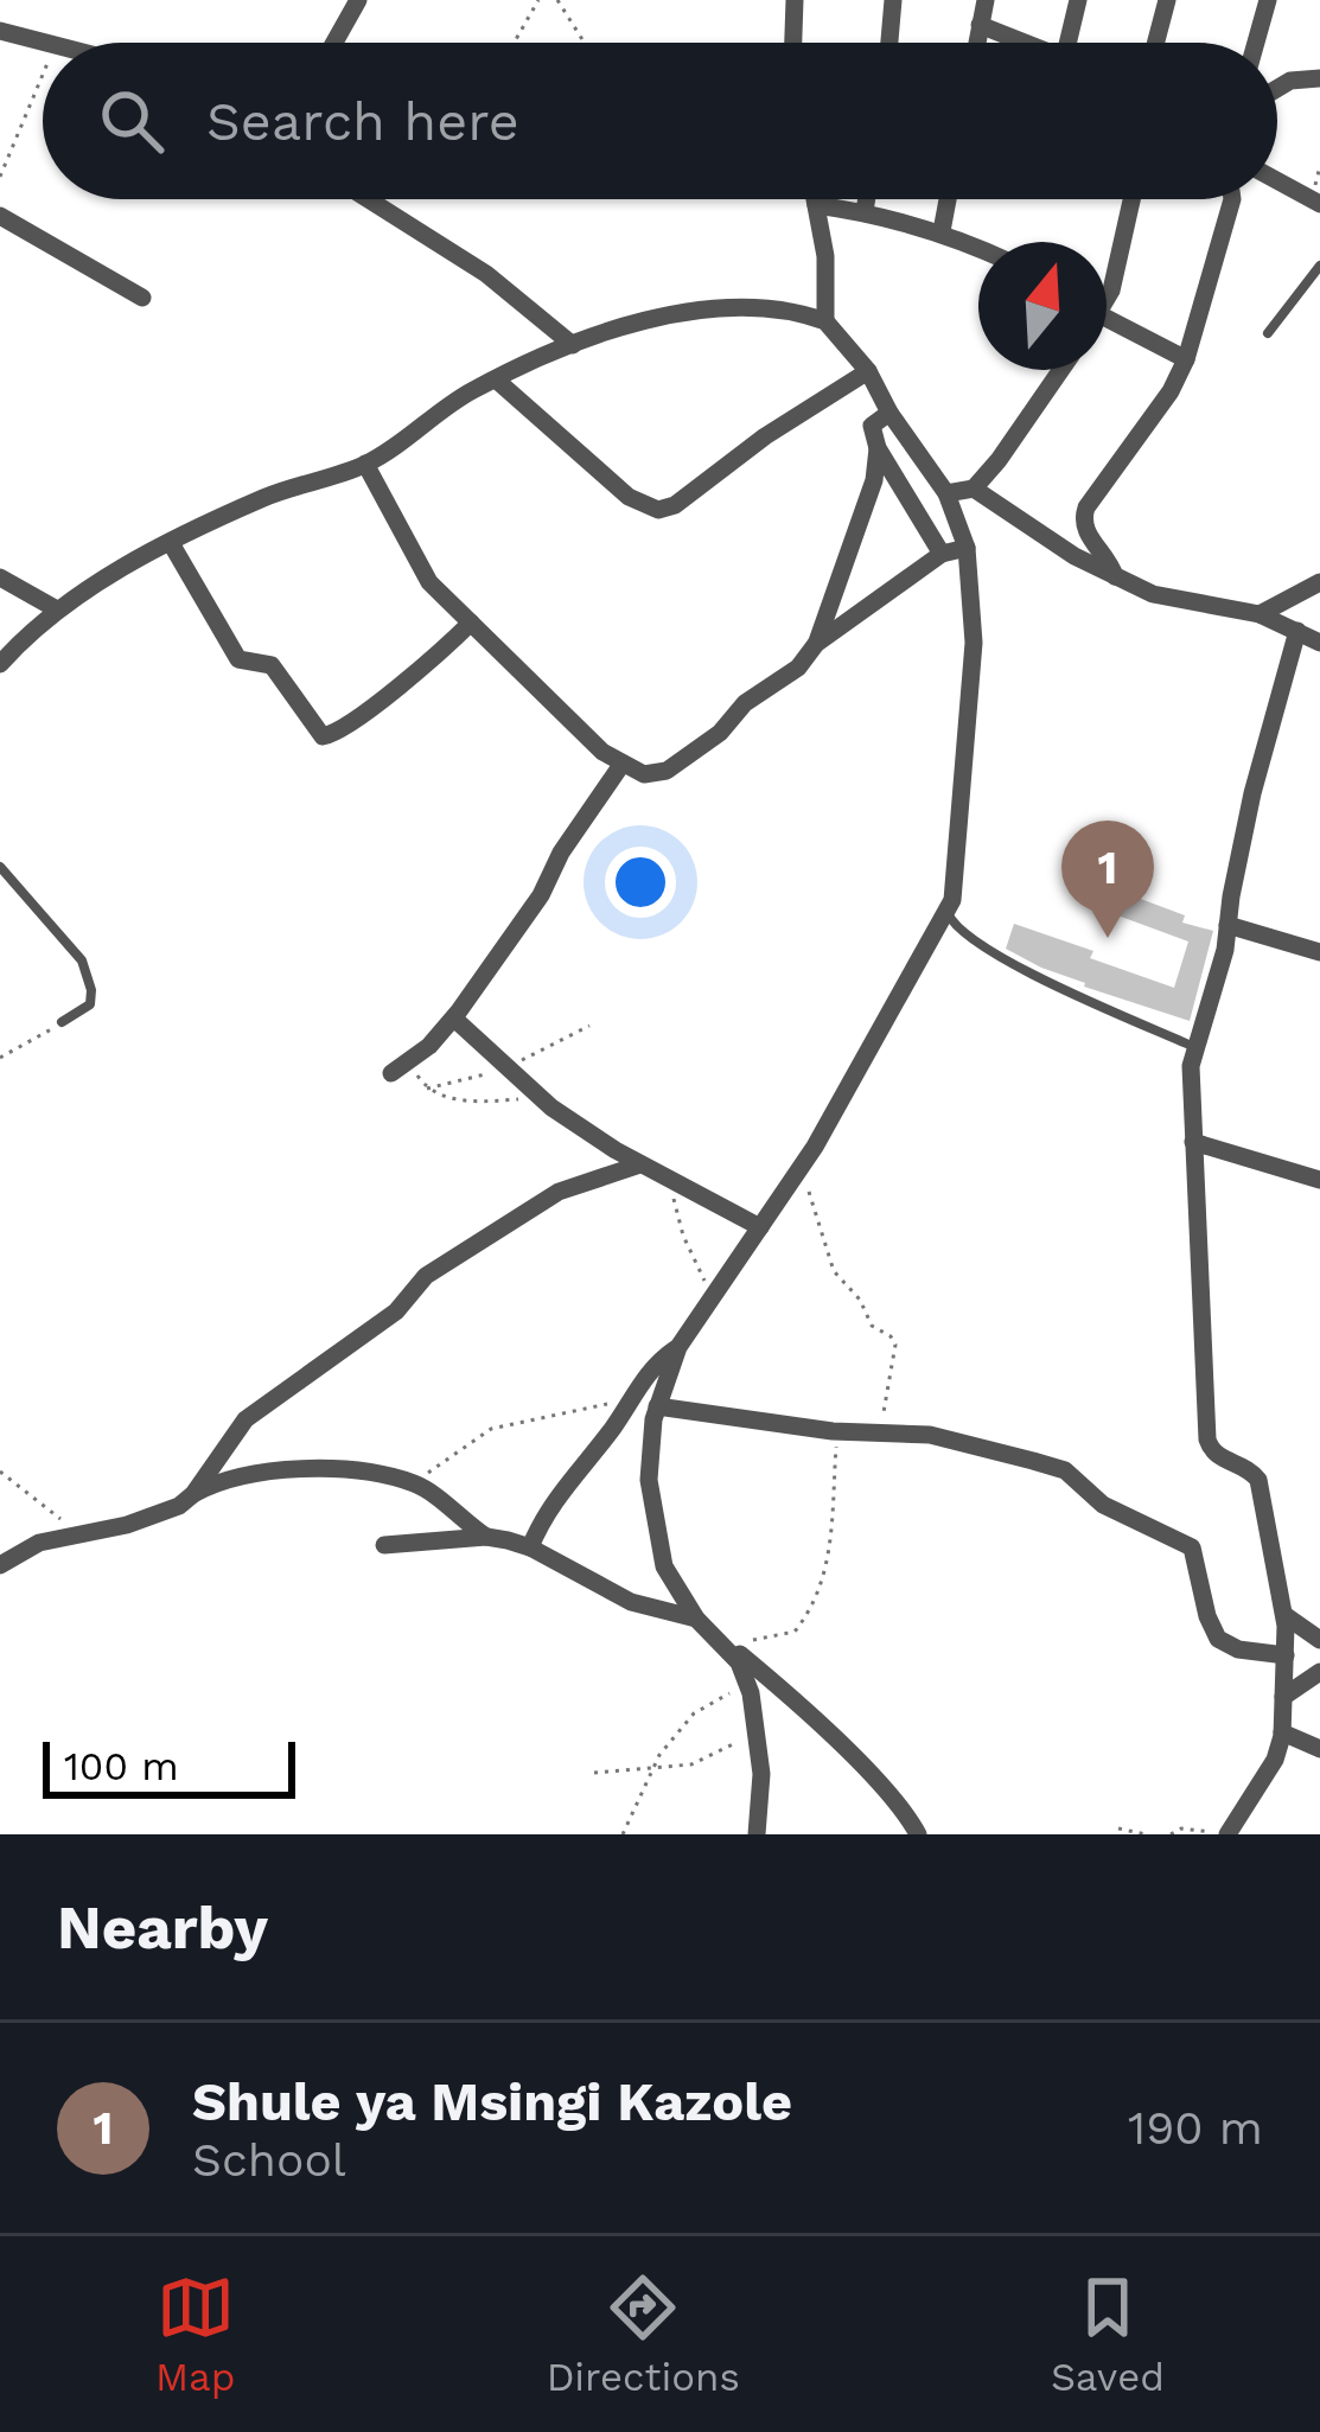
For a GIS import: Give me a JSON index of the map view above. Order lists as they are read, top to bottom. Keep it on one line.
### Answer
{"scale_bar":"100 m","north":"top","page":{"search":"Search here","pins":"1","scale":"100 m","heading":"Nearby","list":[{"mark":"1","name":"Shule ya Msingi Kazole","note":"School","value":"190 m"}],"nav":["Map","Directions","Saved"]}}
